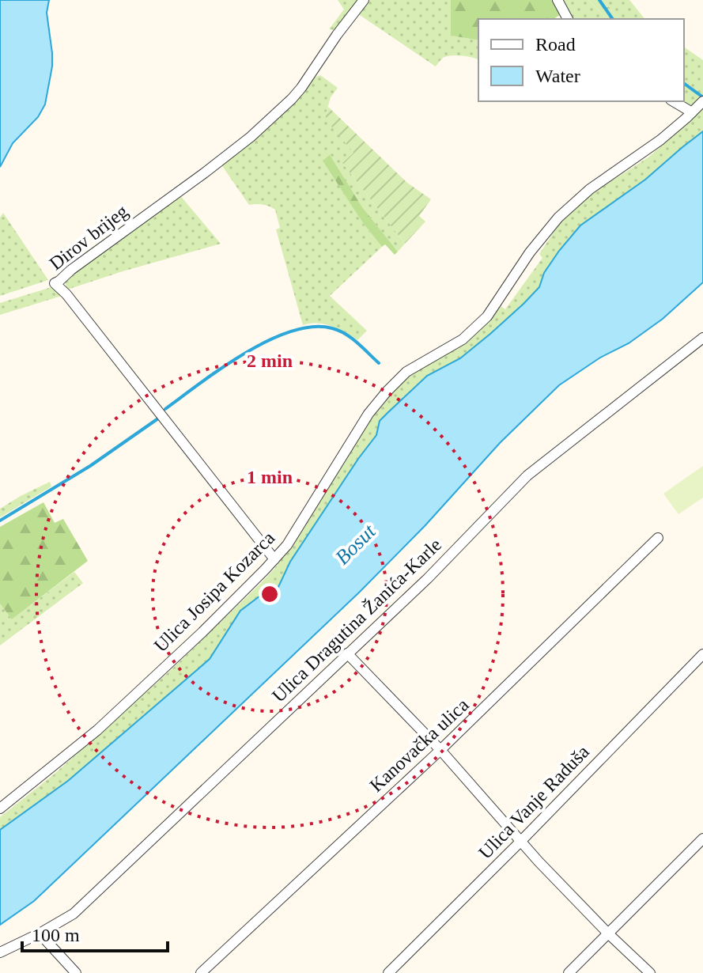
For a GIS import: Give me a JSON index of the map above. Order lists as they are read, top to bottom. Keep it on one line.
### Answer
{"streets":{"street":["Dirov brijeg","Ulica Josipa Kozarca","Ulica Dragutina Žanića-Karle","Kanovačka ulica","Ulica Vanje Raduša"]},"crossings":[["Dirov brijeg","Ulica Josipa Kozarca"]],"water":["Bosut"],"legend":["Road","Water"],"scale_bar":"100 m","rings":["2 min","1 min"]}
